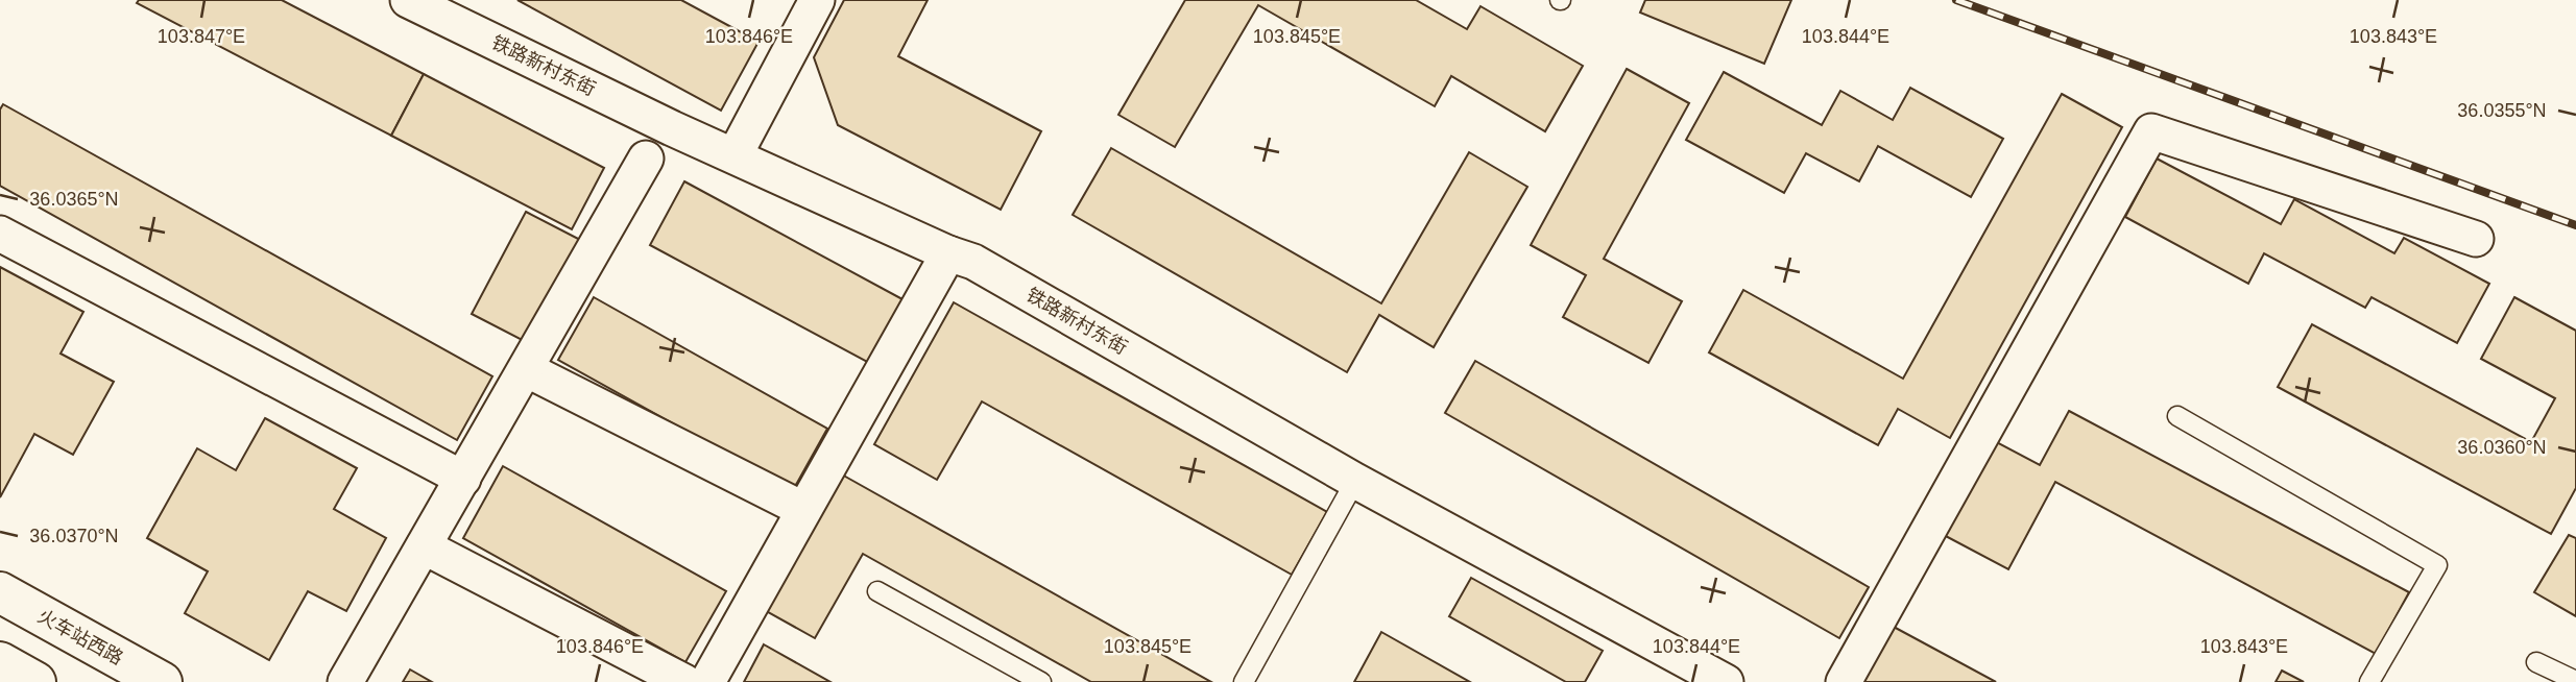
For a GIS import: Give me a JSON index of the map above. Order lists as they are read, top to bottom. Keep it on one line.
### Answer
{"streets":{"main road":["火车站西路"],"street":["铁路新村东街"]},"coordinates":["103.847°E","103.846°E","103.845°E","103.844°E","103.843°E","36.0355°N","36.0365°N","36.0360°N","36.0370°N"]}
